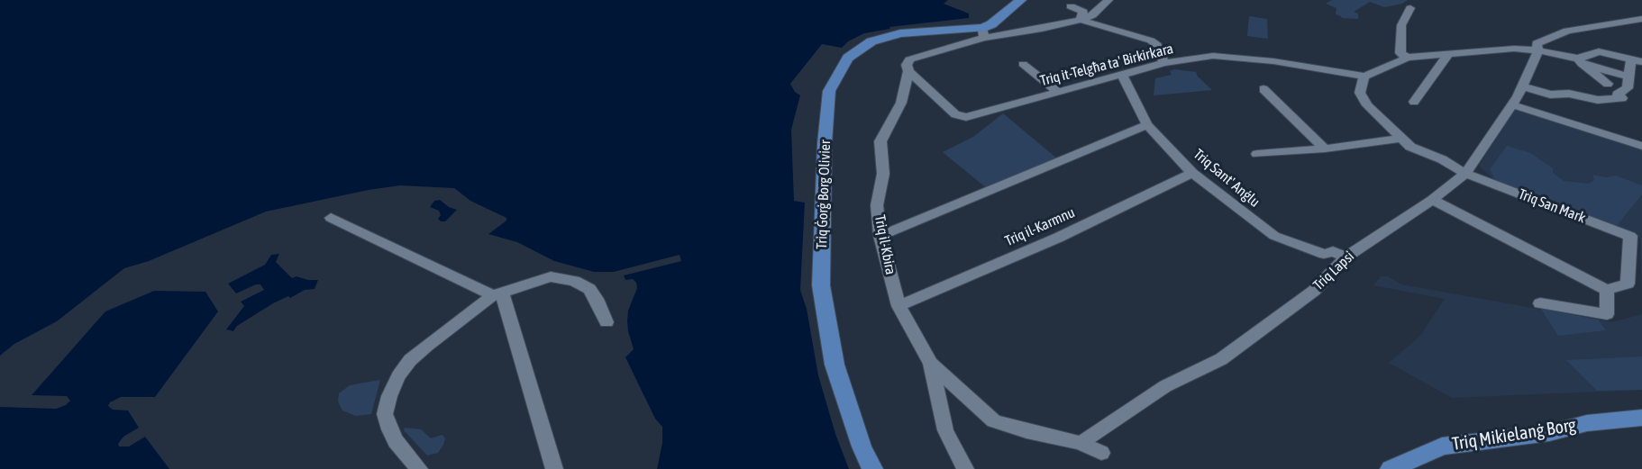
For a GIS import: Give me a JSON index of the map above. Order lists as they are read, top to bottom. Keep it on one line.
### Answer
{"streets":{"main road":["Triq Ġorġ Borg Olivier","Triq Mikielanġ Borg"],"street":["Triq it-Telgħa ta' Birkirkara","Triq Sant' Anǵlu","Triq San Mark","Triq il-Karmnu","Triq il-Kbira","Triq Lapsi"]},"crossings":[["Triq it-Telgħa ta' Birkirkara","Triq Sant' Anǵlu"],["Triq it-Telgħa ta' Birkirkara","Triq San Mark"],["Triq it-Telgħa ta' Birkirkara","Triq il-Kbira"],["Triq Sant' Anǵlu","Triq il-Karmnu"],["Triq Sant' Anǵlu","Triq Lapsi"],["Triq San Mark","Triq Lapsi"],["Triq il-Karmnu","Triq il-Kbira"]]}
